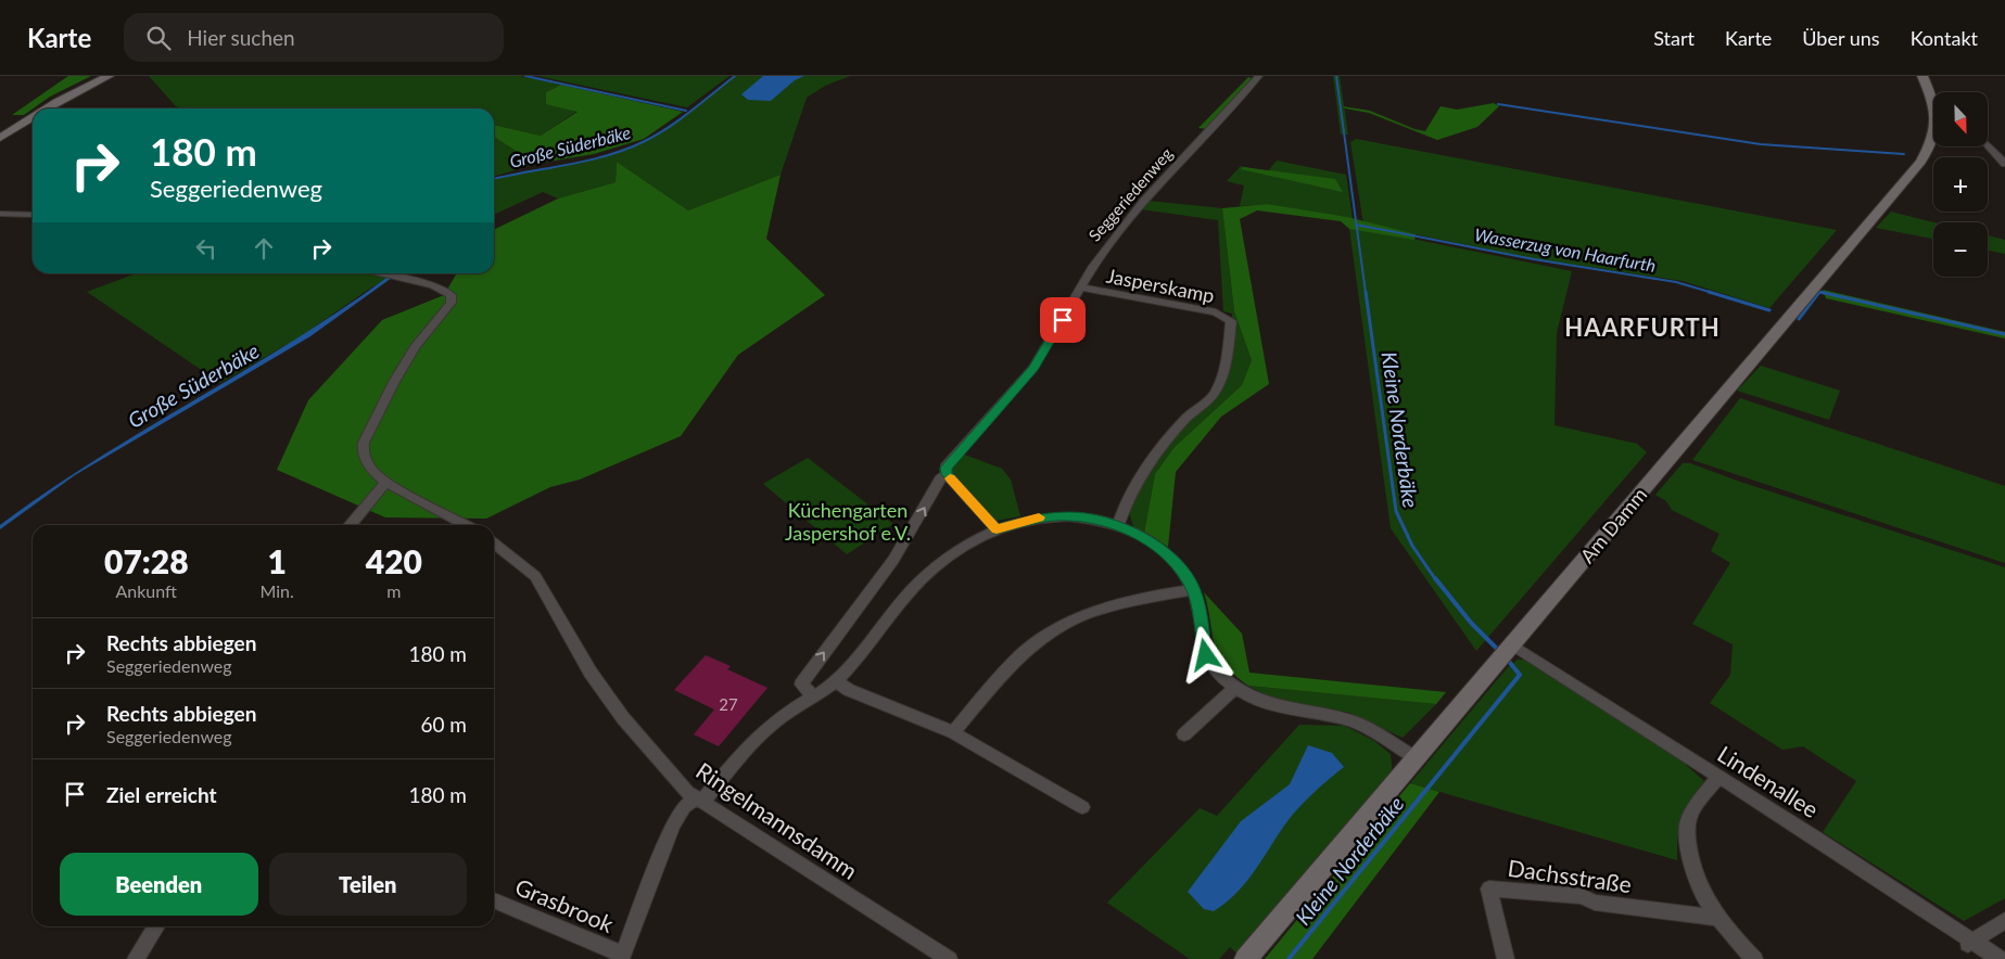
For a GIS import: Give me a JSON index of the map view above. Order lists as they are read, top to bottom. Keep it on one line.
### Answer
{"streets":{"main road":["Am Damm"],"street":["Seggeriedenweg","Jasperskamp","Lindenallee","Ringelmannsdamm","Dachsstraße","Grasbrook"]},"crossings":[["Seggeriedenweg","Jasperskamp"],["Am Damm","Lindenallee"]],"districts":["HAARFURTH"],"water":["Große Süderbäke","Wasserzug von Haarfurth","Kleine Norderbäke"],"parks":["Küchengarten Jaspershof e.V."],"house_numbers":["27"],"north":"bottom","page":{"header":"Karte","search":"Hier suchen","nav":["Start","Karte","Über uns","Kontakt"],"map_buttons":["+","−"],"turn":["180 m","Seggeriedenweg"],"eta":["07:28","Ankunft","1","Min.","420","m"],"list":[{"name":"Rechts abbiegen","note":"Seggeriedenweg","value":"180 m"},{"name":"Rechts abbiegen","note":"Seggeriedenweg","value":"60 m"},{"name":"Ziel erreicht","value":"180 m"}],"buttons":["Beenden","Teilen"]}}
